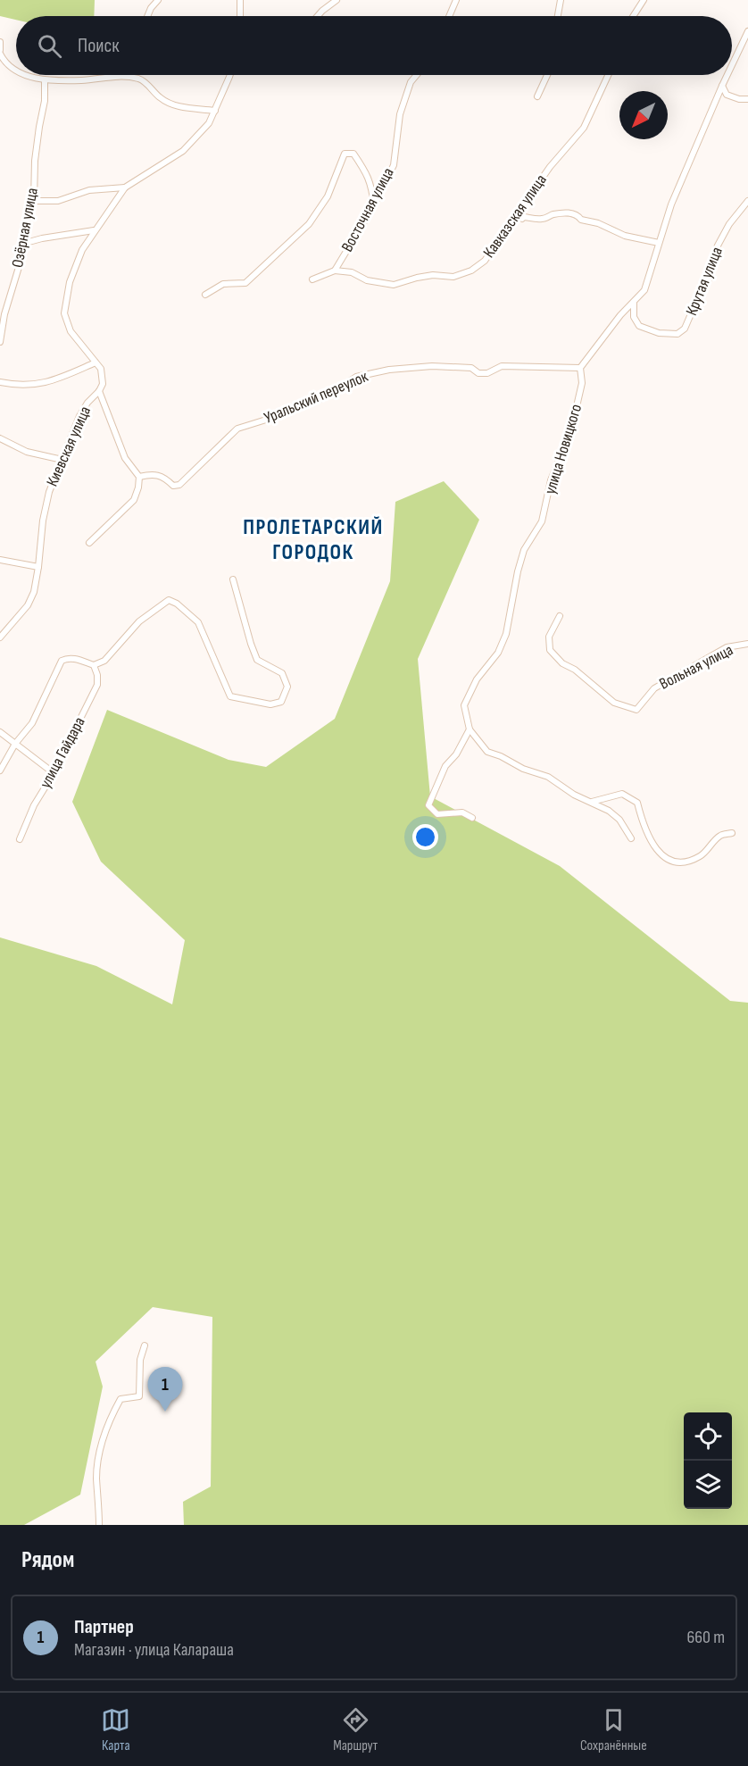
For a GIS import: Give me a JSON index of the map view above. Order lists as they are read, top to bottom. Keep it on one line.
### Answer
{"streets":{"street":["Восточная улица","Кавказская улица","Озёрная улица","Крутая улица","Уральский переулок","Киевская улица","улица Новицкого","Вольная улица","улица Гайдара"]},"crossings":[["Восточная улица","Кавказская улица"],["Уральский переулок","улица Новицкого"]],"districts":["ПРОЛЕТАРСКИЙ ГОРОДОК"],"north":"bottom left","page":{"search":"Поиск","pins":"1","heading":"Рядом","list":[{"mark":"1","name":"Партнер","note":"Магазин · улица Калараша","value":"660 m"}],"nav":["Карта","Маршрут","Сохранённые"]}}
